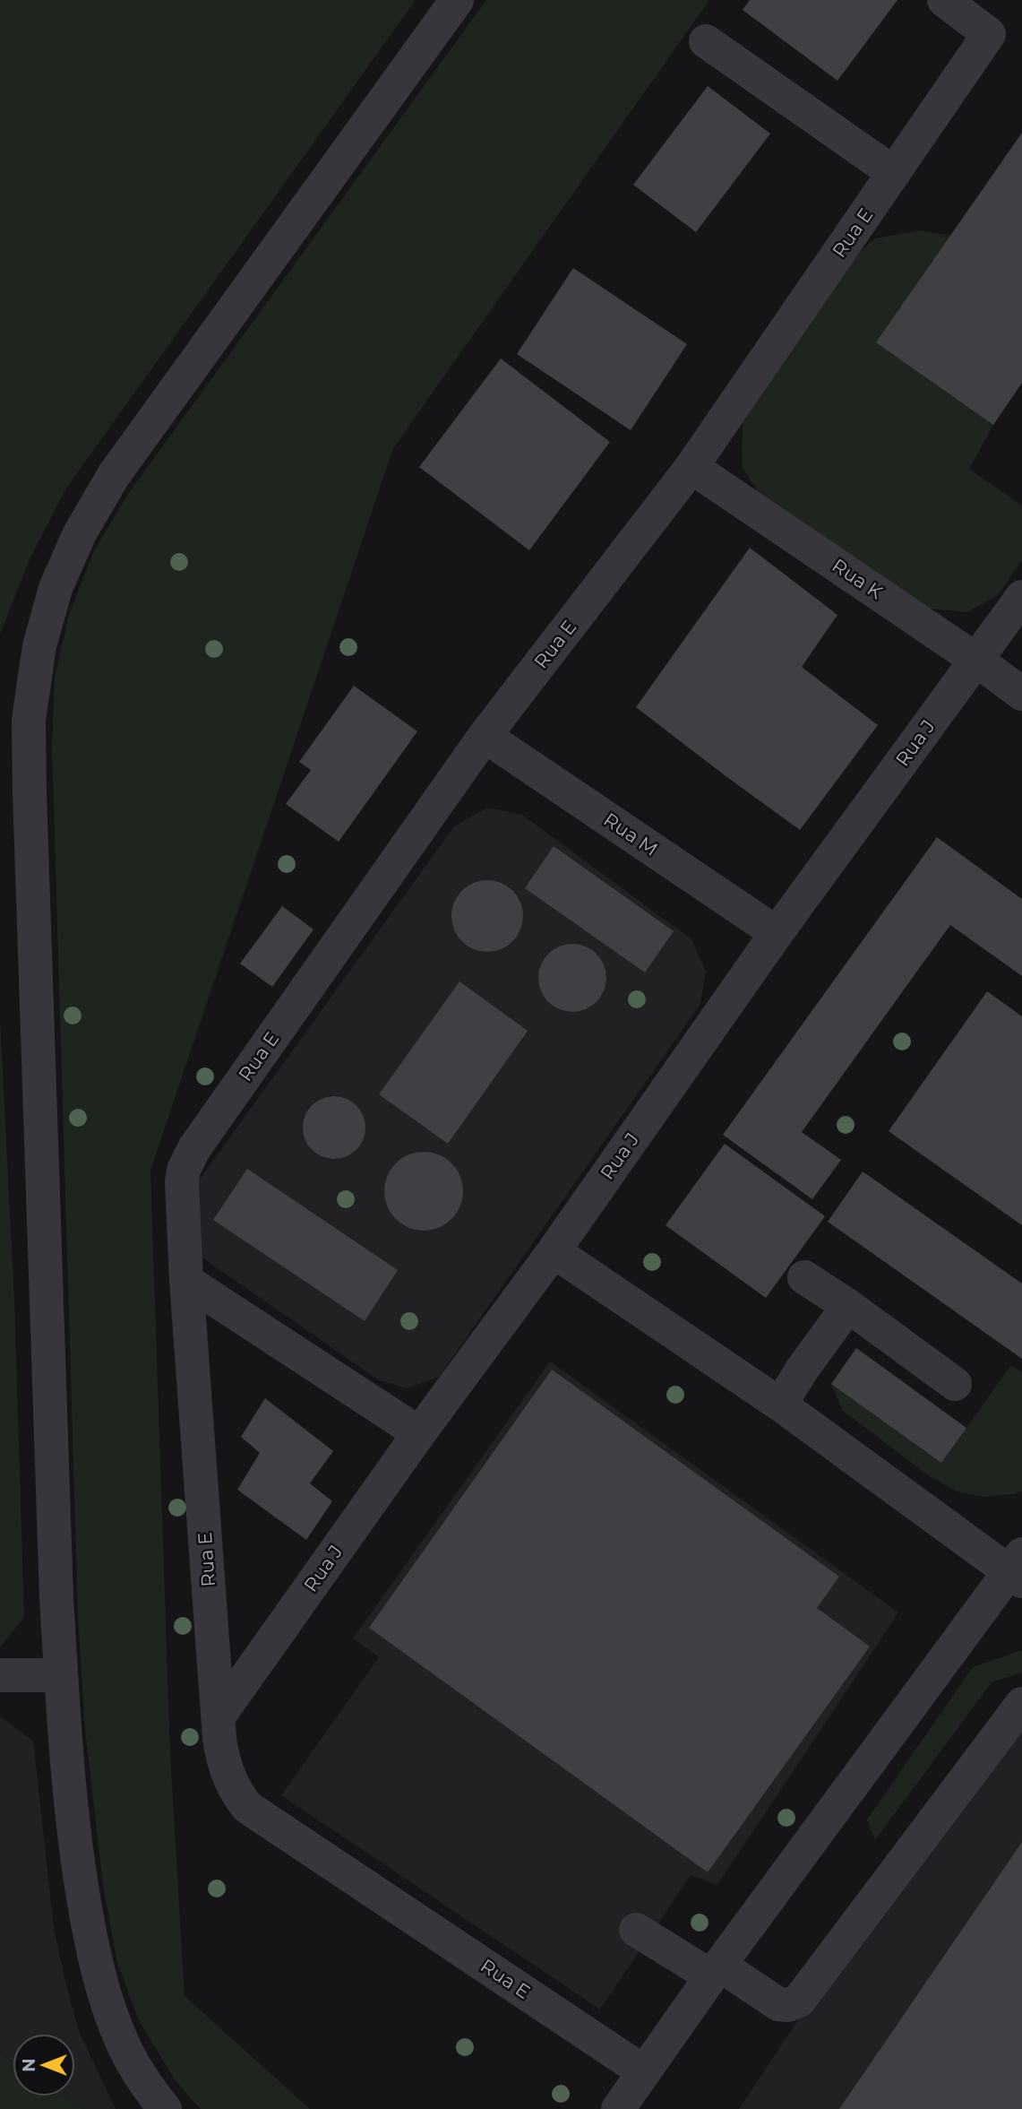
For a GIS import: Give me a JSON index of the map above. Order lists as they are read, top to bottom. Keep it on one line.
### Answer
{"streets":{"lane":["Rua E","Rua K","Rua J","Rua M"]},"crossings":[["Rua E","Rua K"],["Rua E","Rua J"],["Rua E","Rua M"],["Rua K","Rua J"],["Rua J","Rua M"]],"north":"left"}
